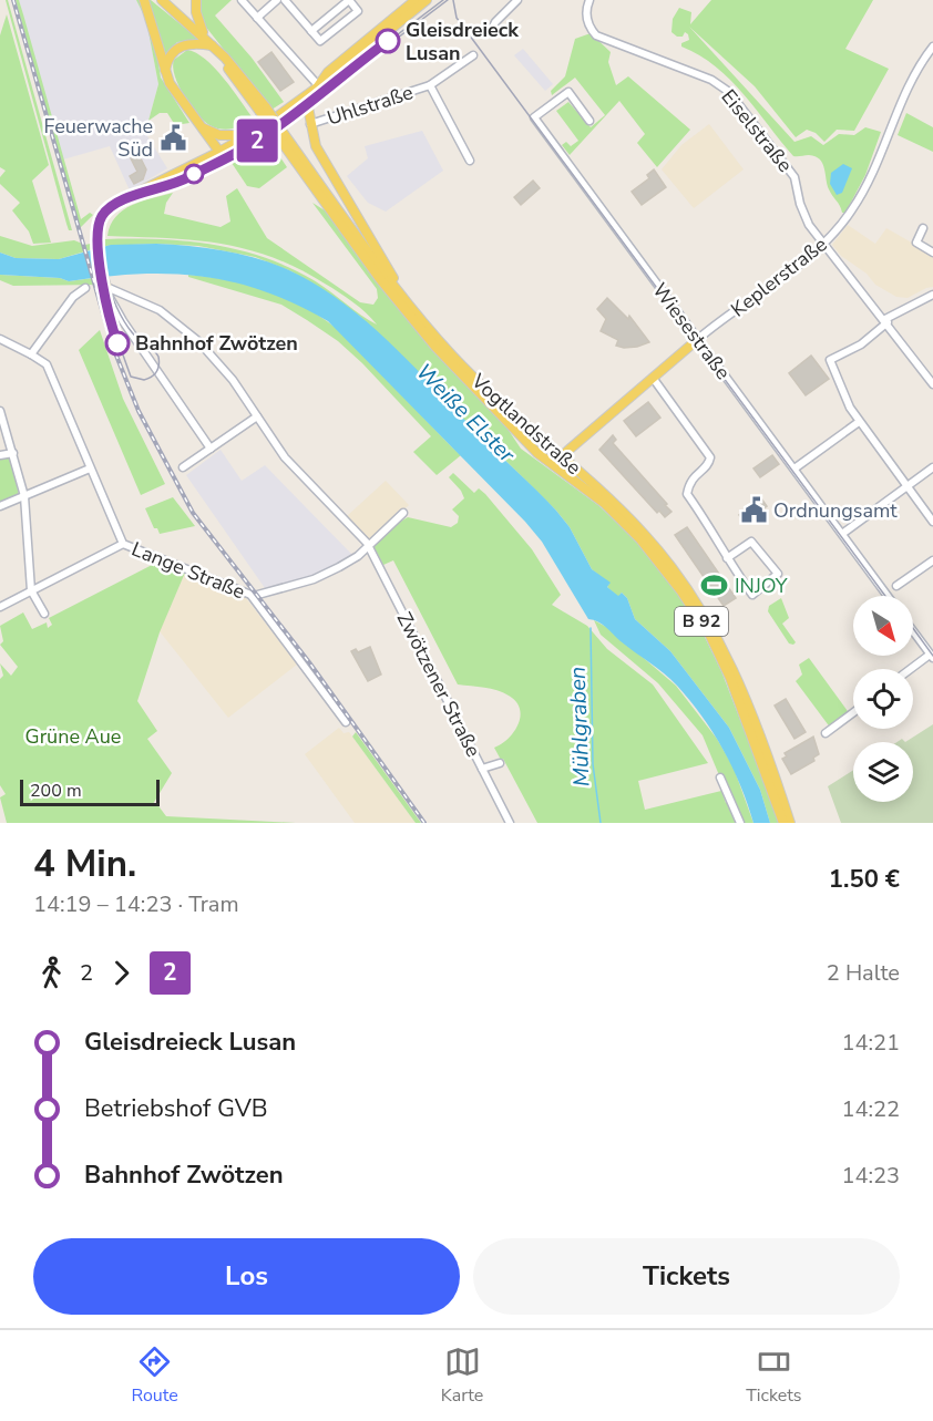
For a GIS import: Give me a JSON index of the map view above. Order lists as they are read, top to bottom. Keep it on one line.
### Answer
{"streets":{"main road":["Keplerstraße","Vogtlandstraße","B 92"],"street":["Uhlstraße","Eiselstraße","Wiesestraße","Lange Straße","Zwötzener Straße"]},"crossings":[["Eiselstraße","Keplerstraße"],["Keplerstraße","Wiesestraße"],["Keplerstraße","Vogtlandstraße"],["Lange Straße","Zwötzener Straße"]],"water":["Weiße Elster","Mühlgraben"],"parks":["Grüne Aue"],"places":{"other":["Gleisdreieck Lusan","Bahnhof Zwötzen"],"public building":["Feuerwache Süd","Ordnungsamt"],"sports":["INJOY"]},"lines":["tram line 2"],"scale_bar":"200 m","north":"bottom right","page":{"on_map":"2","scale":"200 m","heading":["4 Min.","14:19 – 14:23 · Tram","1.50 €"],"legs":["2","2","2 Halte"],"list":[{"name":"Gleisdreieck Lusan","value":"14:21"},{"name":"Betriebshof GVB","value":"14:22"},{"name":"Bahnhof Zwötzen","value":"14:23"}],"buttons":["Los","Tickets"],"tabs":["Route","Karte","Tickets"]}}
